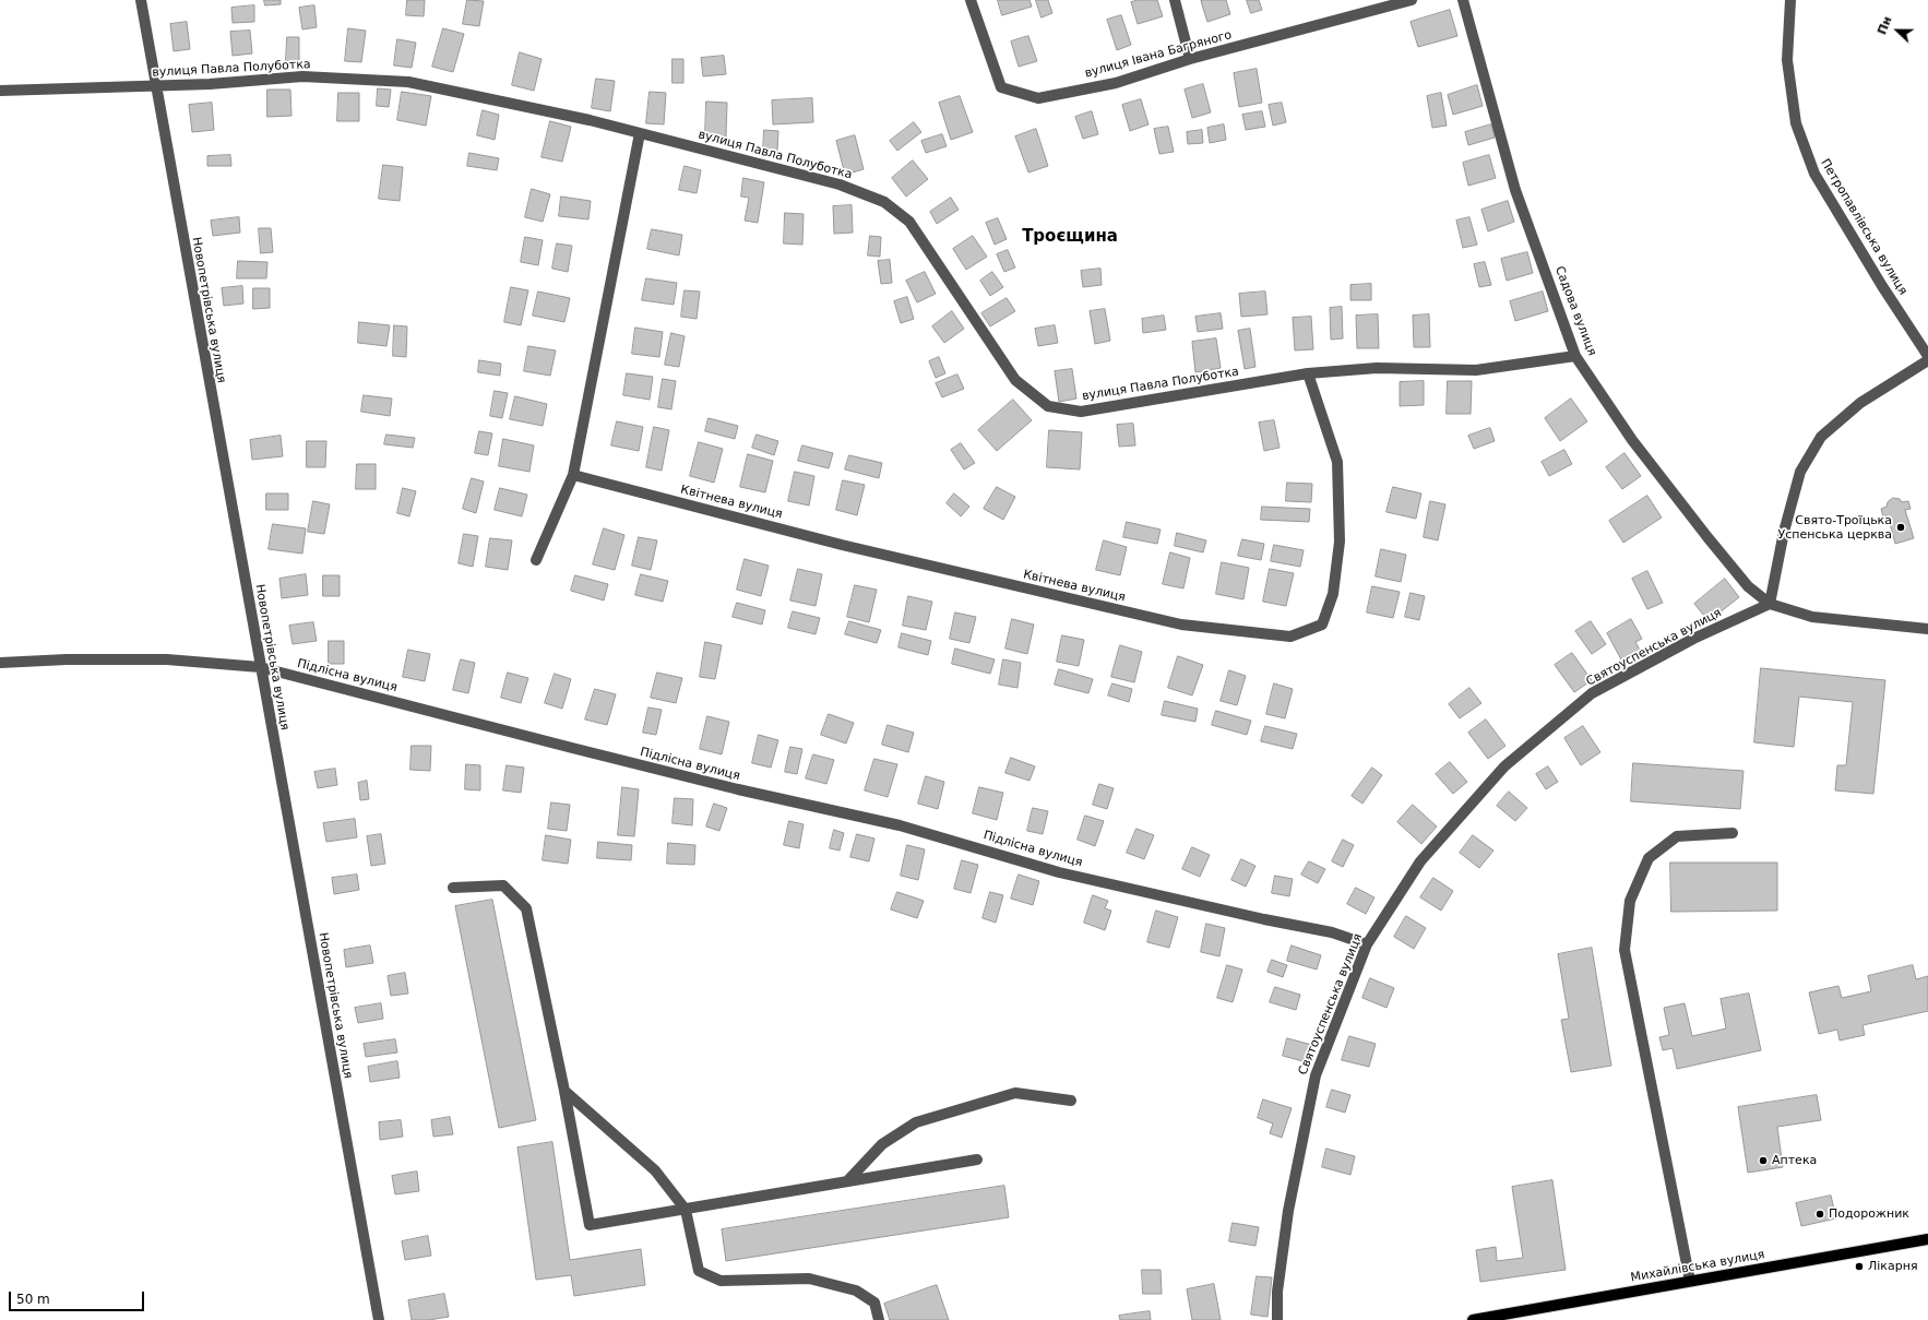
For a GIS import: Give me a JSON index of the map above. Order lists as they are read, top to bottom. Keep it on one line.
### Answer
{"streets":{"main road":["Михайлівська вулиця"],"street":["вулиця Івана Багряного","вулиця Павла Полуботка","Петропавлівська вулиця","Новопетрівська вулиця","Садова вулиця","Квітнева вулиця","Святоуспенська вулиця","Підлісна вулиця"]},"crossings":[["вулиця Павла Полуботка","Новопетрівська вулиця"],["вулиця Павла Полуботка","Садова вулиця"],["вулиця Павла Полуботка","Квітнева вулиця"],["Новопетрівська вулиця","Підлісна вулиця"],["Садова вулиця","Святоуспенська вулиця"],["Святоуспенська вулиця","Підлісна вулиця"]],"districts":["Троєщина"],"places":["Свято-Троїцька Успенська церква","Аптека","Подорожник","Лікарня"],"scale_bar":"50 m","north":"left"}
